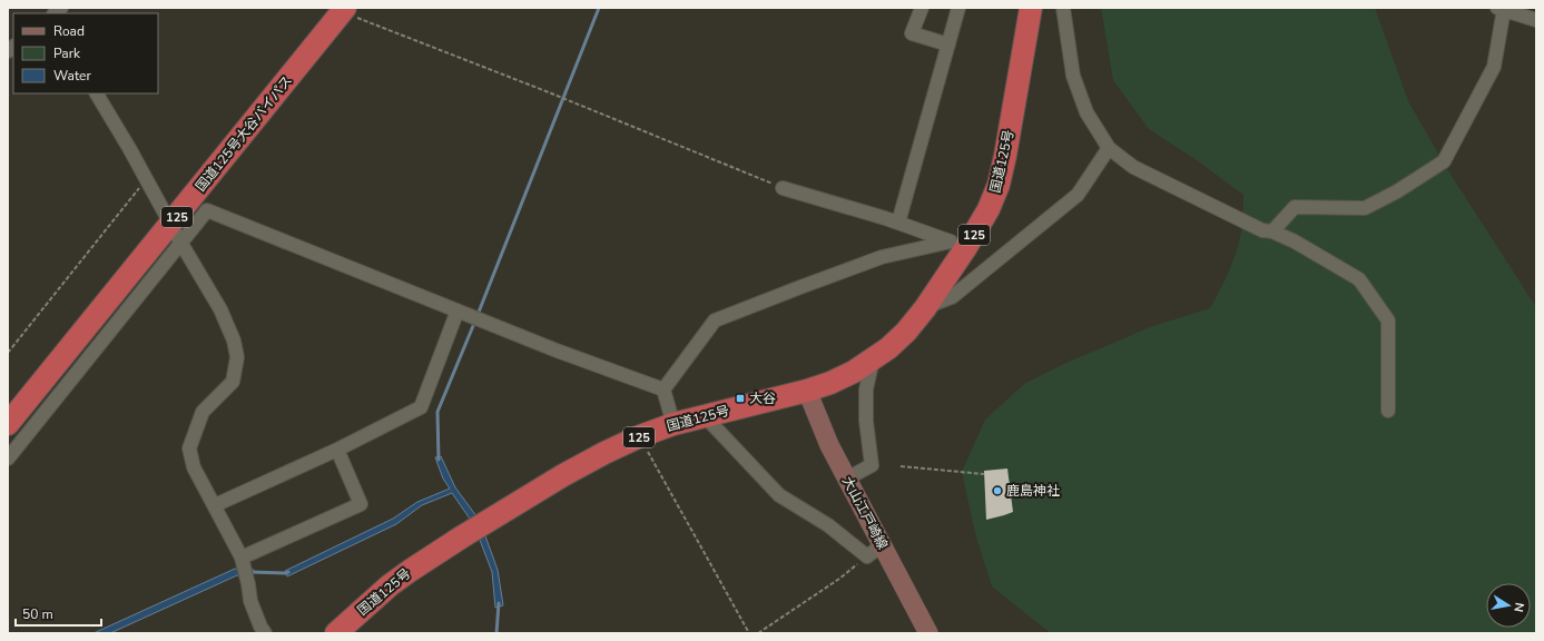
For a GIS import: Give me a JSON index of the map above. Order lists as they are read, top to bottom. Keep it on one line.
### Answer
{"streets":{"highway":["国道125号大谷バイパス","国道125号","125"],"main road":["大山江戸崎線"]},"crossings":[["国道125号","大山江戸崎線"]],"places":{"transit":["大谷"],"other":["鹿島神社"]},"legend":["Road","Park","Water"],"scale_bar":"50 m","north":"right"}
